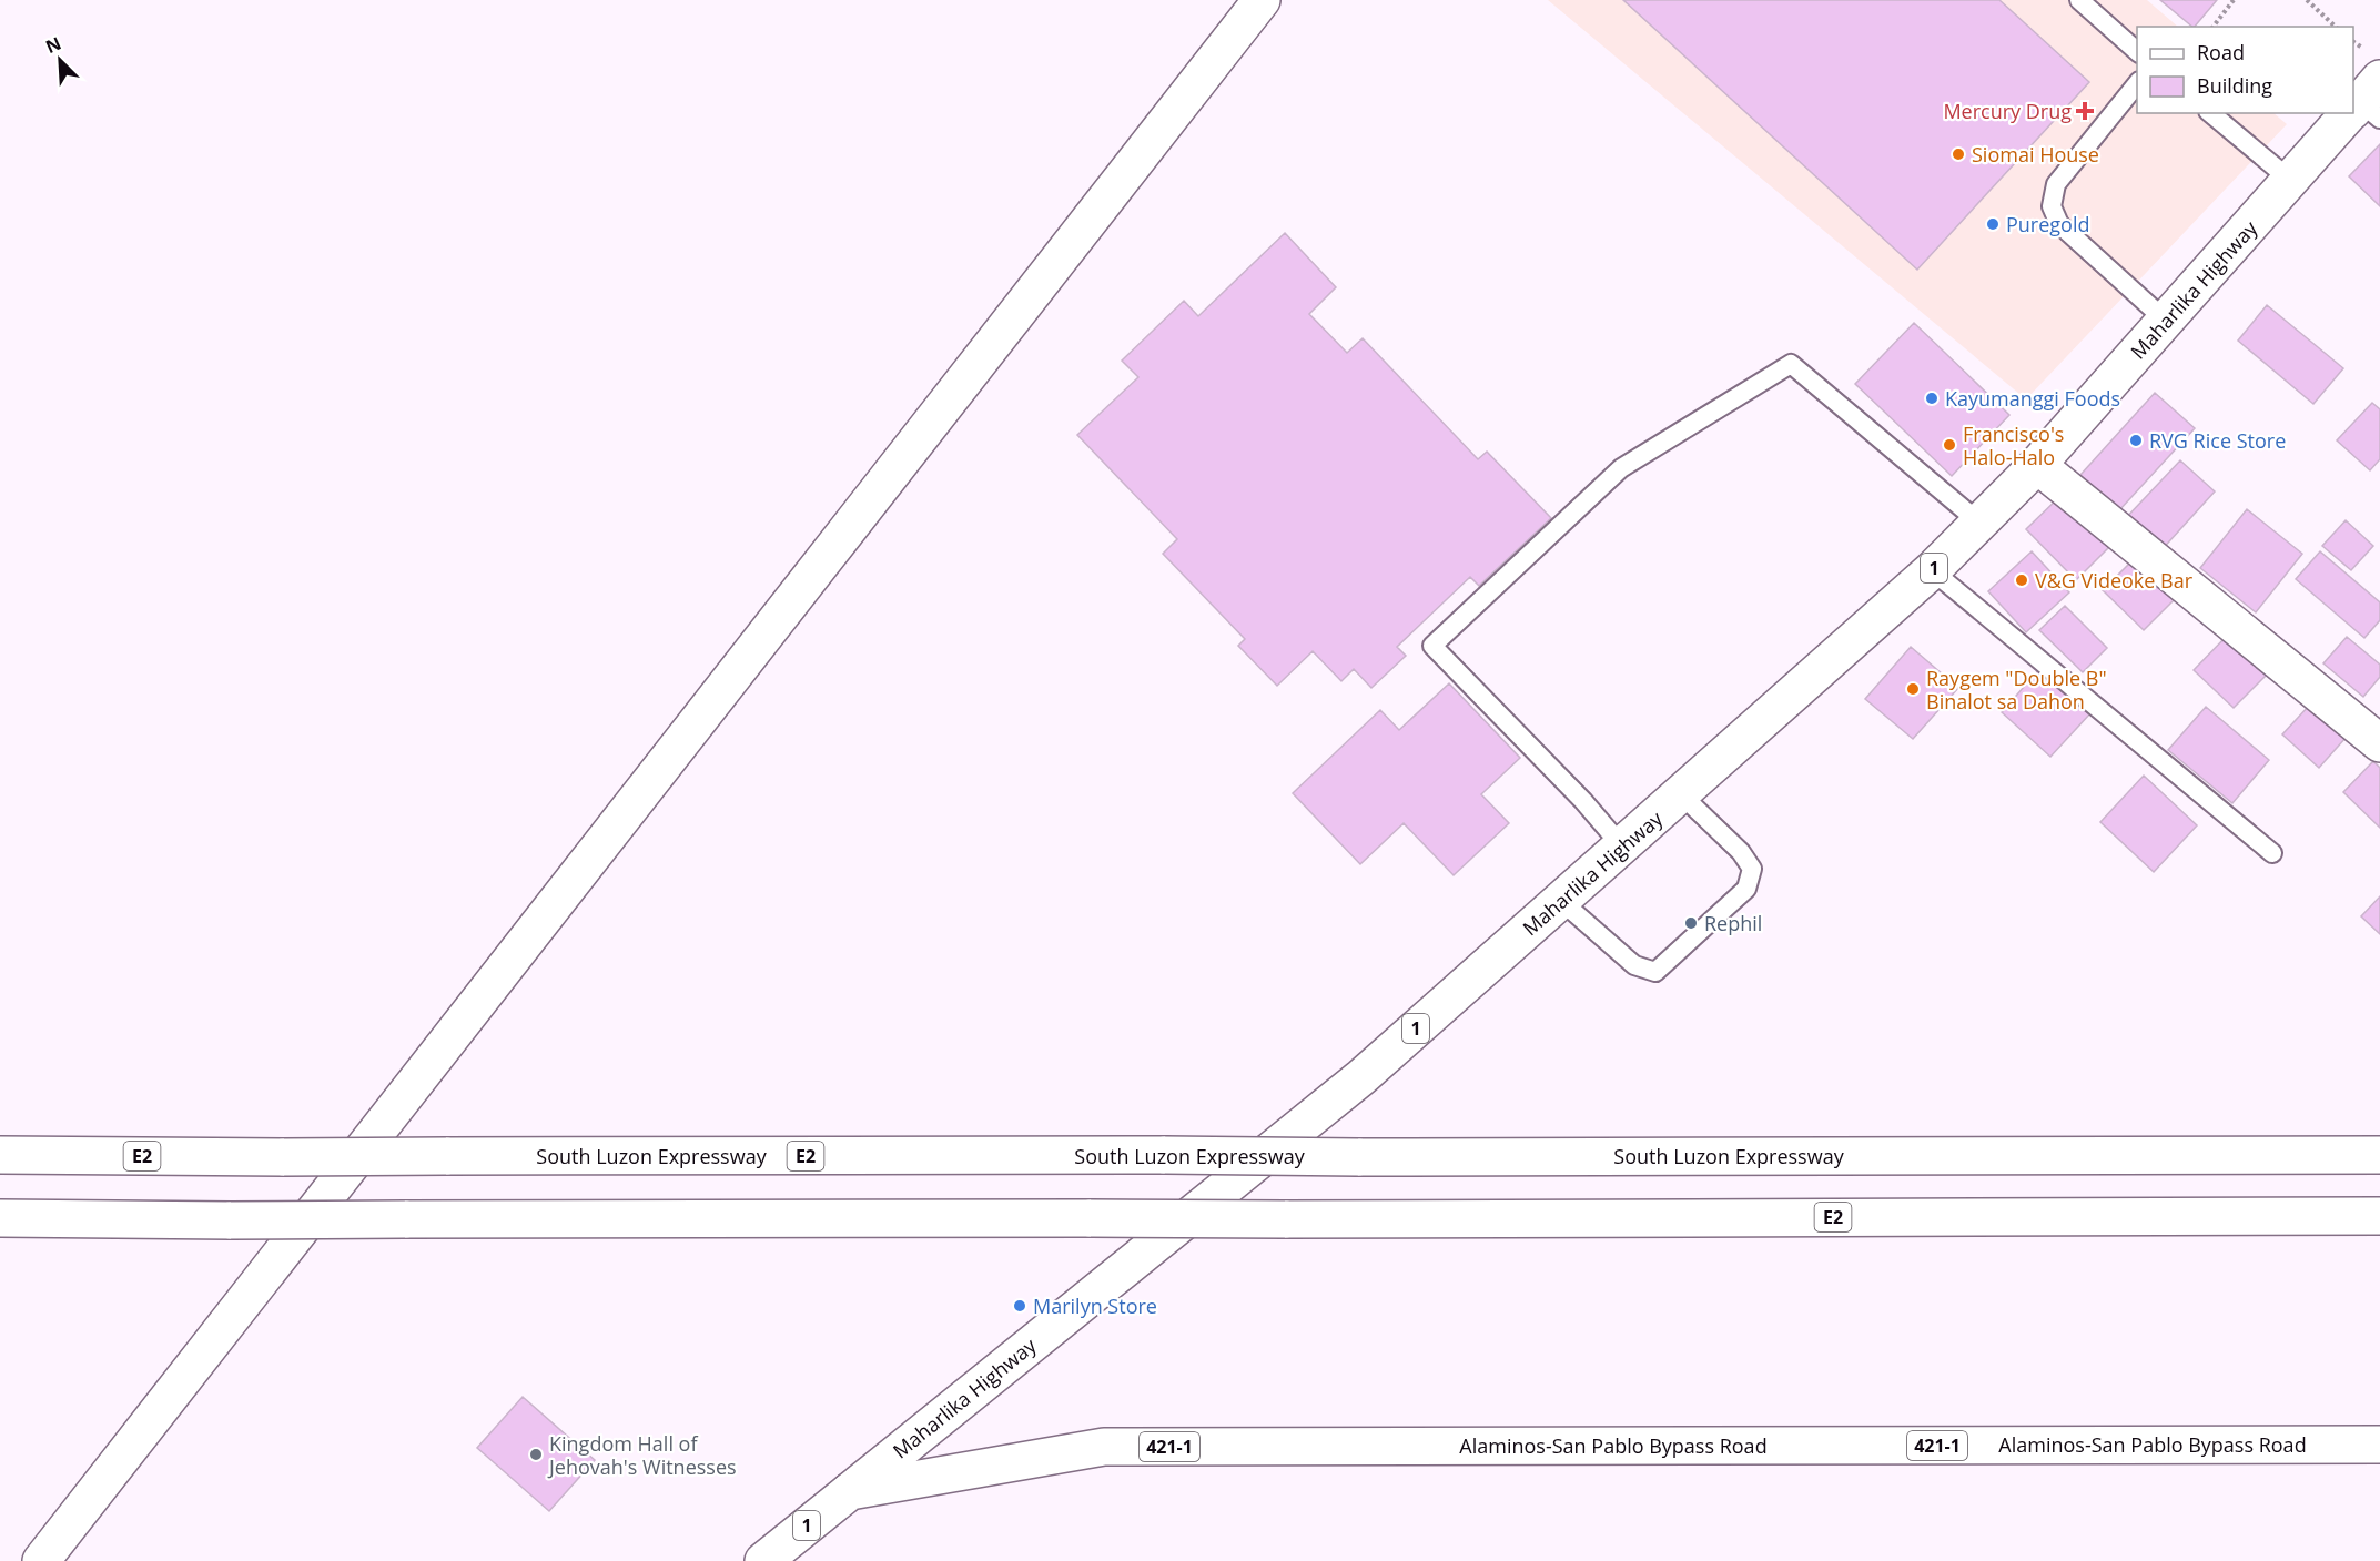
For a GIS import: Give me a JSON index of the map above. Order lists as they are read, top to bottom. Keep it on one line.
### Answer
{"streets":{"main road":["Maharlika Highway","1","E2","South Luzon Expressway","Alaminos-San Pablo Bypass Road","421-1"]},"crossings":[["Maharlika Highway","Alaminos-San Pablo Bypass Road"]],"places":{"health":["Mercury Drug"],"other":["Siomai House","Puregold","Kayumanggi Foods","RVG Rice Store","Francisco's Halo-Halo","V&G Videoke Bar","Raygem \"Double B\" Binalot sa Dahon","Rephil","Marilyn Store","Kingdom Hall of Jehovah's Witnesses"]},"legend":["Road","Building"],"north":"top left"}
